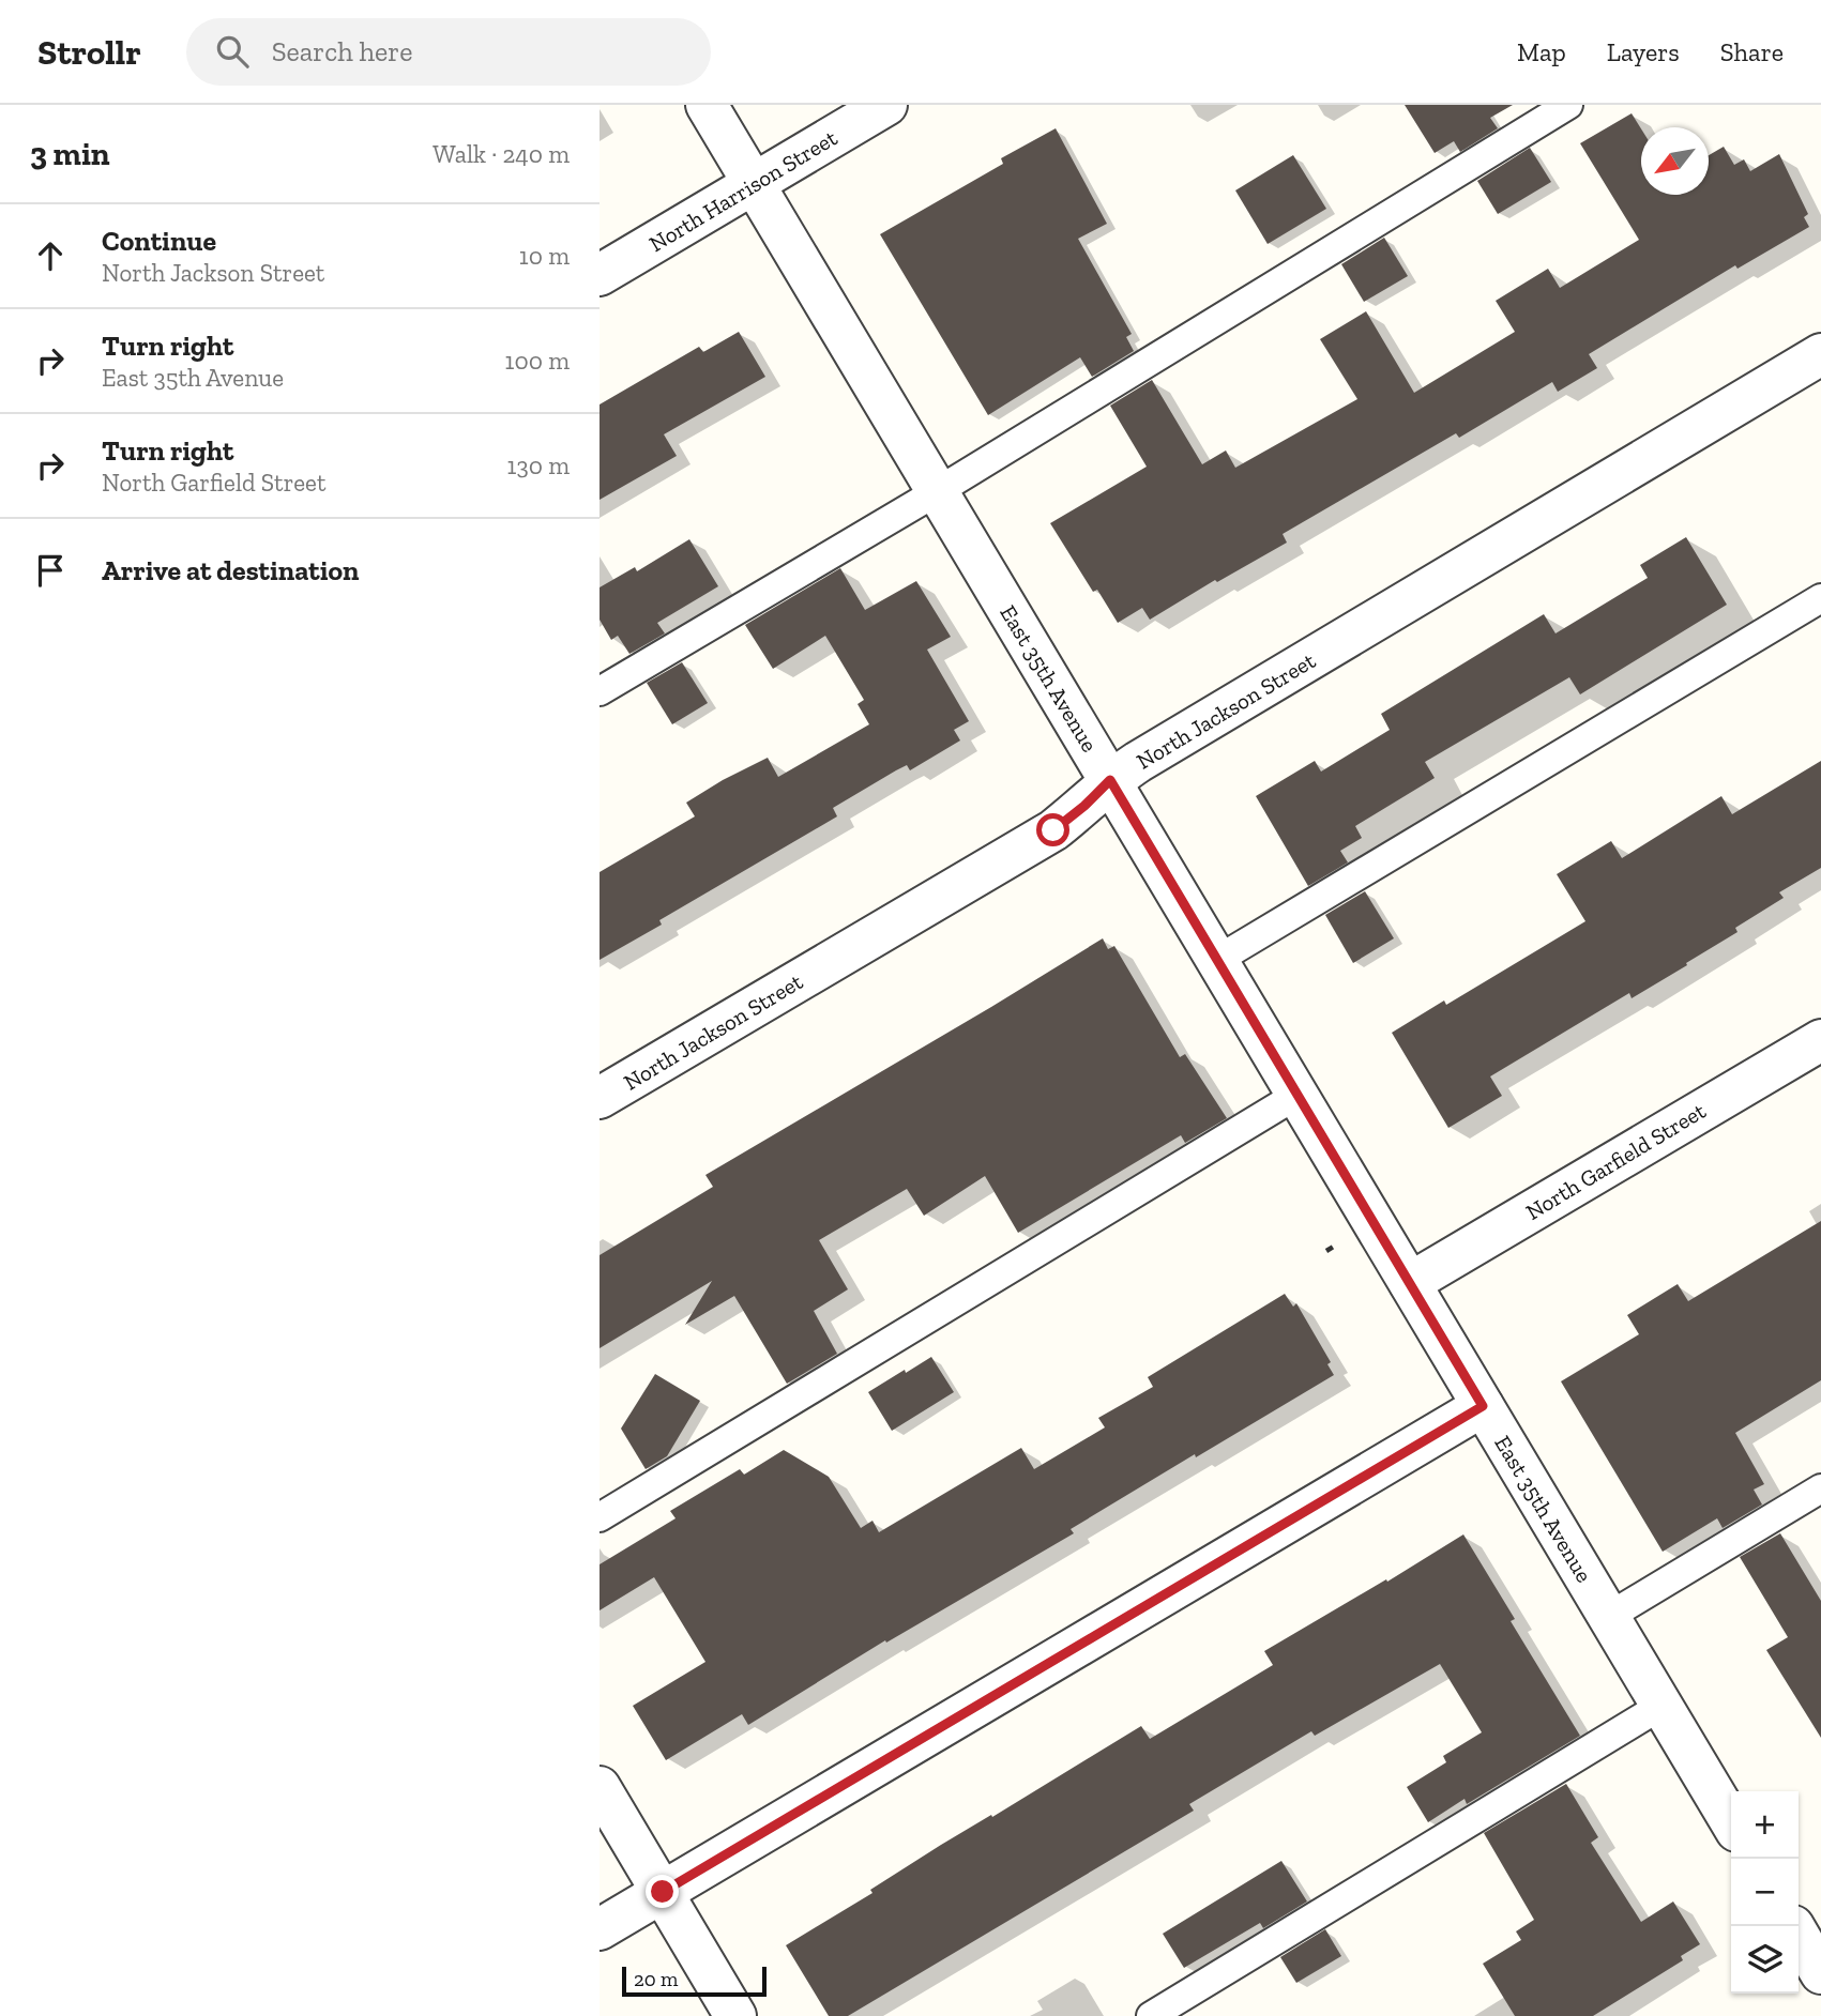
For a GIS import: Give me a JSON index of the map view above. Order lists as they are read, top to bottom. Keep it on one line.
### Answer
{"streets":{"street":["North Harrison Street","East 35th Avenue","North Jackson Street","North Garfield Street"]},"crossings":[["North Harrison Street","East 35th Avenue"],["East 35th Avenue","North Jackson Street"],["East 35th Avenue","North Garfield Street"]],"scale_bar":"20 m","north":"bottom left","page":{"header":"Strollr","search":"Search here","nav":["Map","Layers","Share"],"heading":["3 min","Walk · 240 m"],"list":[["Continue","North Jackson Street","10 m"],["Turn right","East 35th Avenue","100 m"],["Turn right","North Garfield Street","130 m"],"Arrive at destination"],"map_buttons":["+","−"],"scale":"20 m"}}
